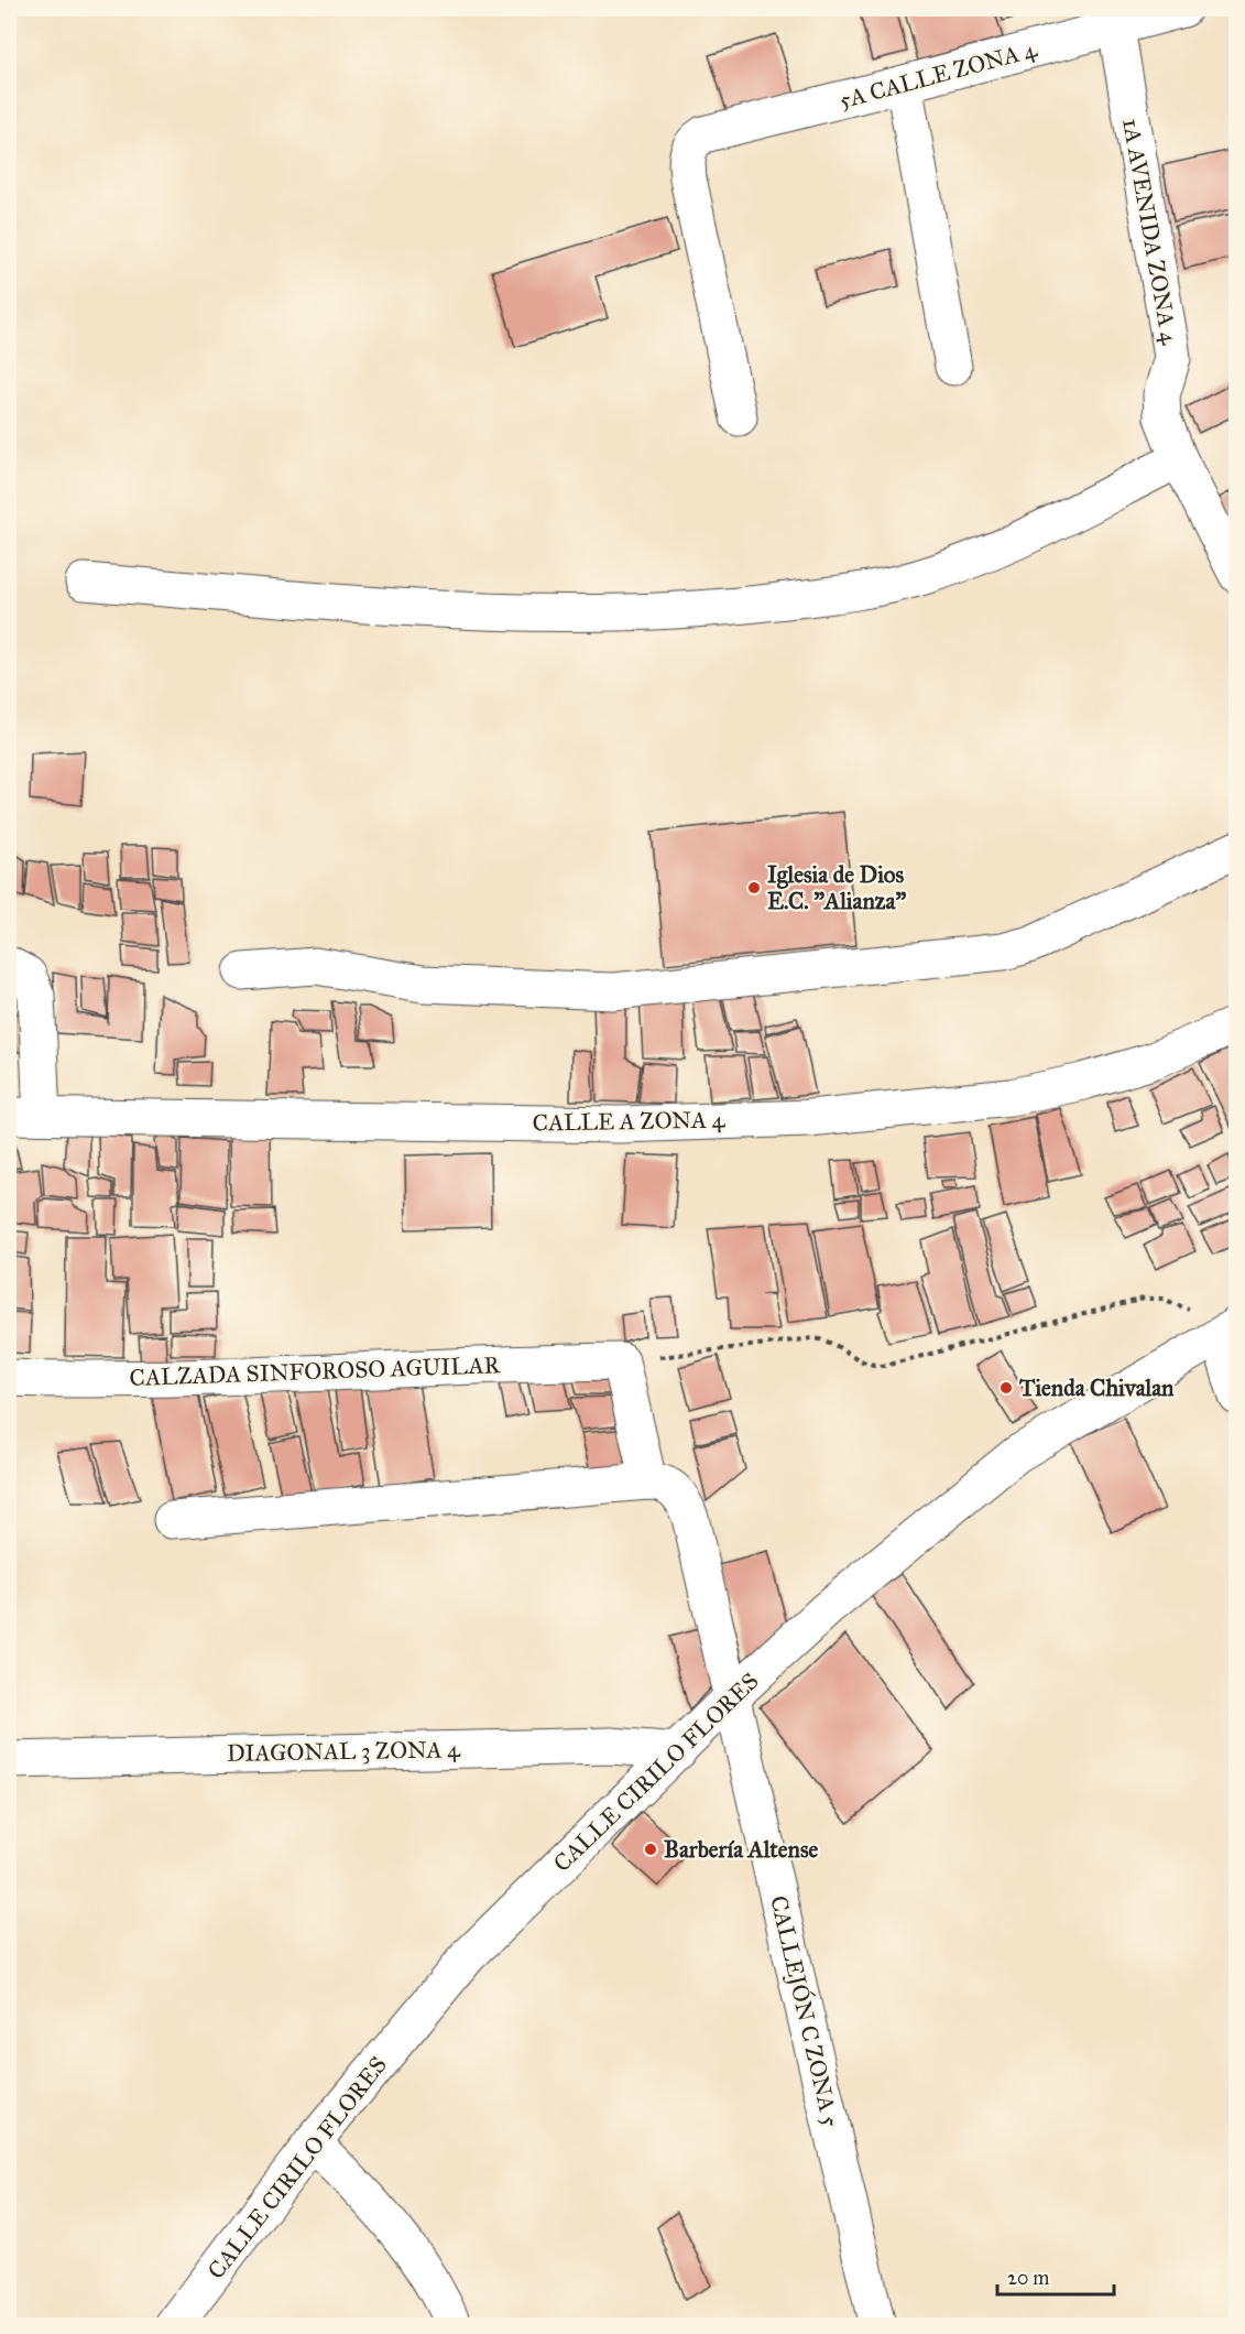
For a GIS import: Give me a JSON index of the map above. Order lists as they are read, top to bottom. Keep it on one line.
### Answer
{"streets":{"street":["5A CALLE ZONA 4","1A AVENIDA ZONA 4","CALLE A ZONA 4","CALZADA SINFOROSO AGUILAR","DIAGONAL 3 ZONA 4","CALLE CIRILO FLORES","CALLEJÓN C ZONA 5"]},"crossings":[["5A CALLE ZONA 4","1A AVENIDA ZONA 4"],["CALZADA SINFOROSO AGUILAR","CALLEJÓN C ZONA 5"],["DIAGONAL 3 ZONA 4","CALLE CIRILO FLORES"],["CALLE CIRILO FLORES","CALLEJÓN C ZONA 5"]],"places":["Iglesia de Dios E.C. \"Alianza\"","Tienda Chivalan","Barbería Altense"],"scale_bar":"20 m"}
